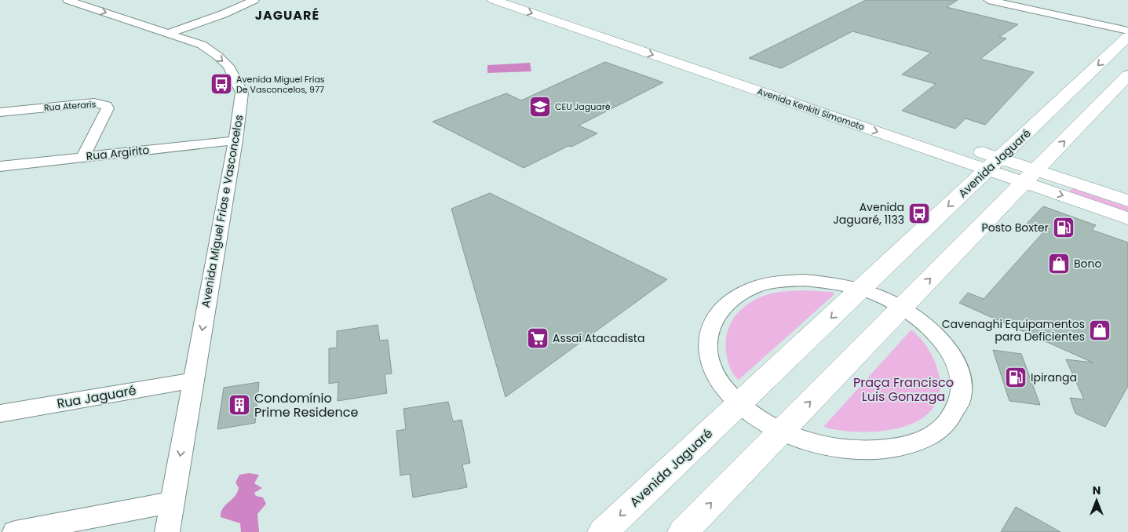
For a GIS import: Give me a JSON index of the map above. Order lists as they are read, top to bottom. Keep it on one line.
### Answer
{"streets":{"main road":["Avenida Kenkiti Simomoto","Avenida Jaguaré"],"street":["Rua Ateraris","Rua Argirito","Avenida Miguel Frias e Vasconcelos","Rua Jaguaré"]},"crossings":[["Rua Ateraris","Rua Argirito"],["Avenida Kenkiti Simomoto","Avenida Jaguaré"],["Rua Argirito","Avenida Miguel Frias e Vasconcelos"],["Avenida Miguel Frias e Vasconcelos","Rua Jaguaré"]],"one_way":["Avenida Miguel Frias e Vasconcelos"],"districts":["JAGUARÉ"],"parks":["Praça Francisco Luis Gonzaga"],"places":{"bus stop":["Avenida Miguel Frias De Vasconcelos, 977","Avenida Jaguaré, 1133"],"school or university":["CEU Jaguaré"],"fuel station":["Posto Boxter","Ipiranga"],"shop":["Bono","Cavenaghi Equipamentos para Deficientes"],"supermarket":["Assaí Atacadista"],"building":["Condomínio Prime Residence"]},"north":"top"}
